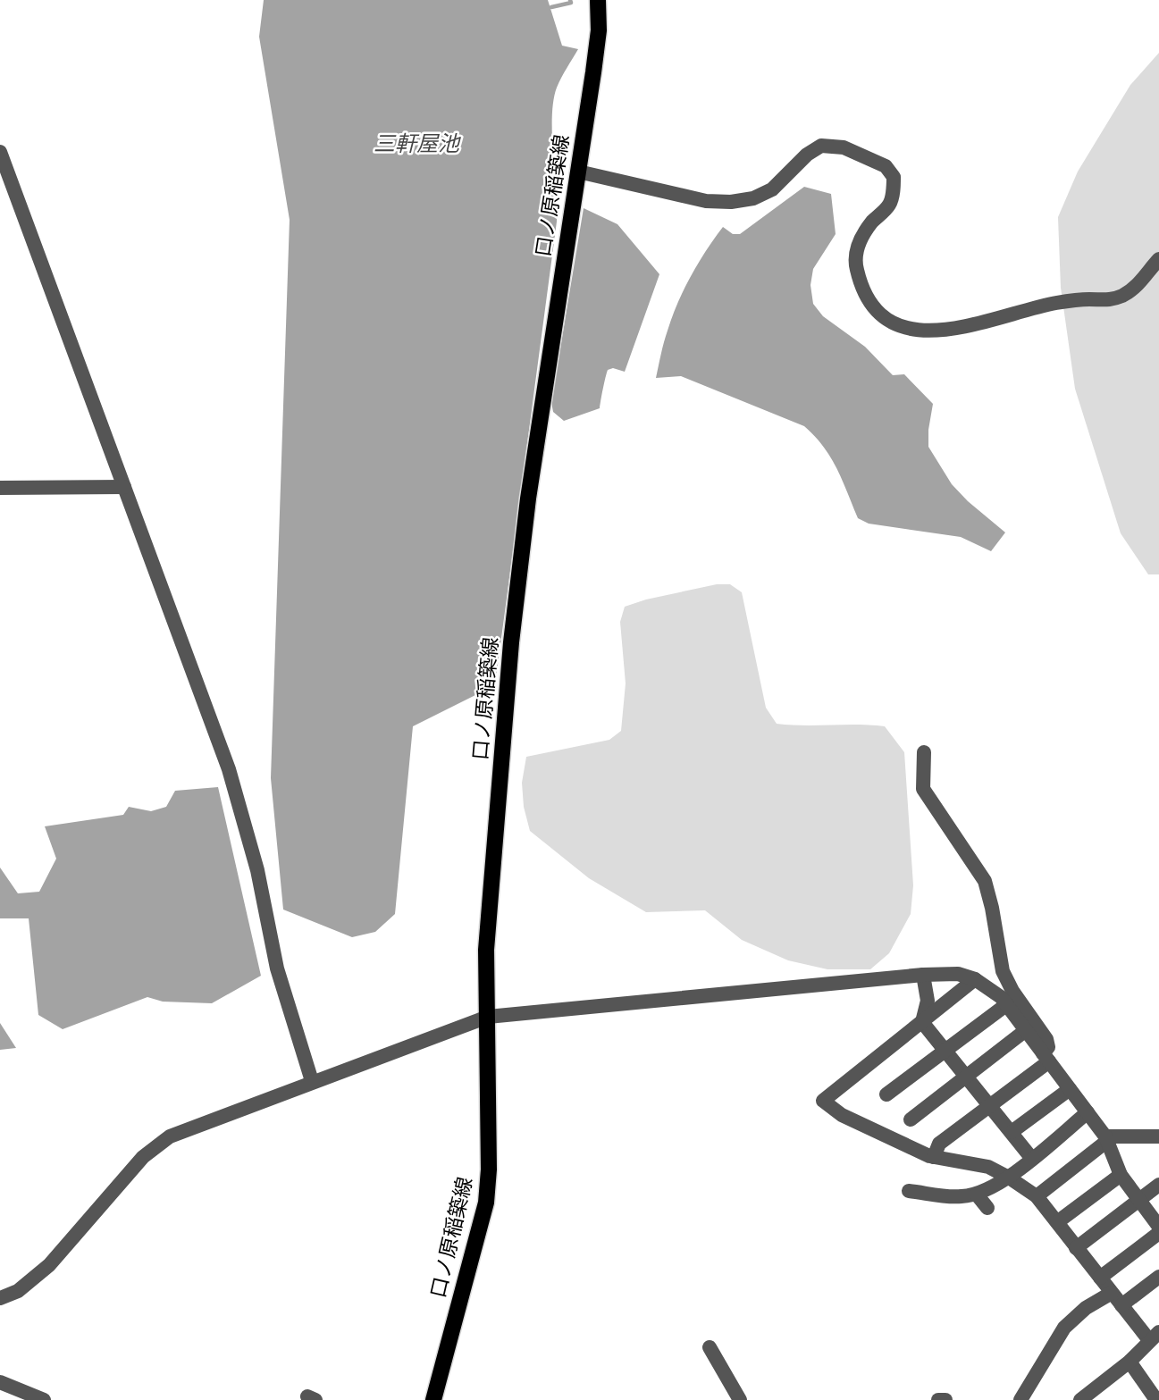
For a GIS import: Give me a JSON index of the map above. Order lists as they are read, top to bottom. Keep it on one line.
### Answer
{"streets":{"main road":["口ノ原稲築線"]},"water":["三軒屋池"]}
